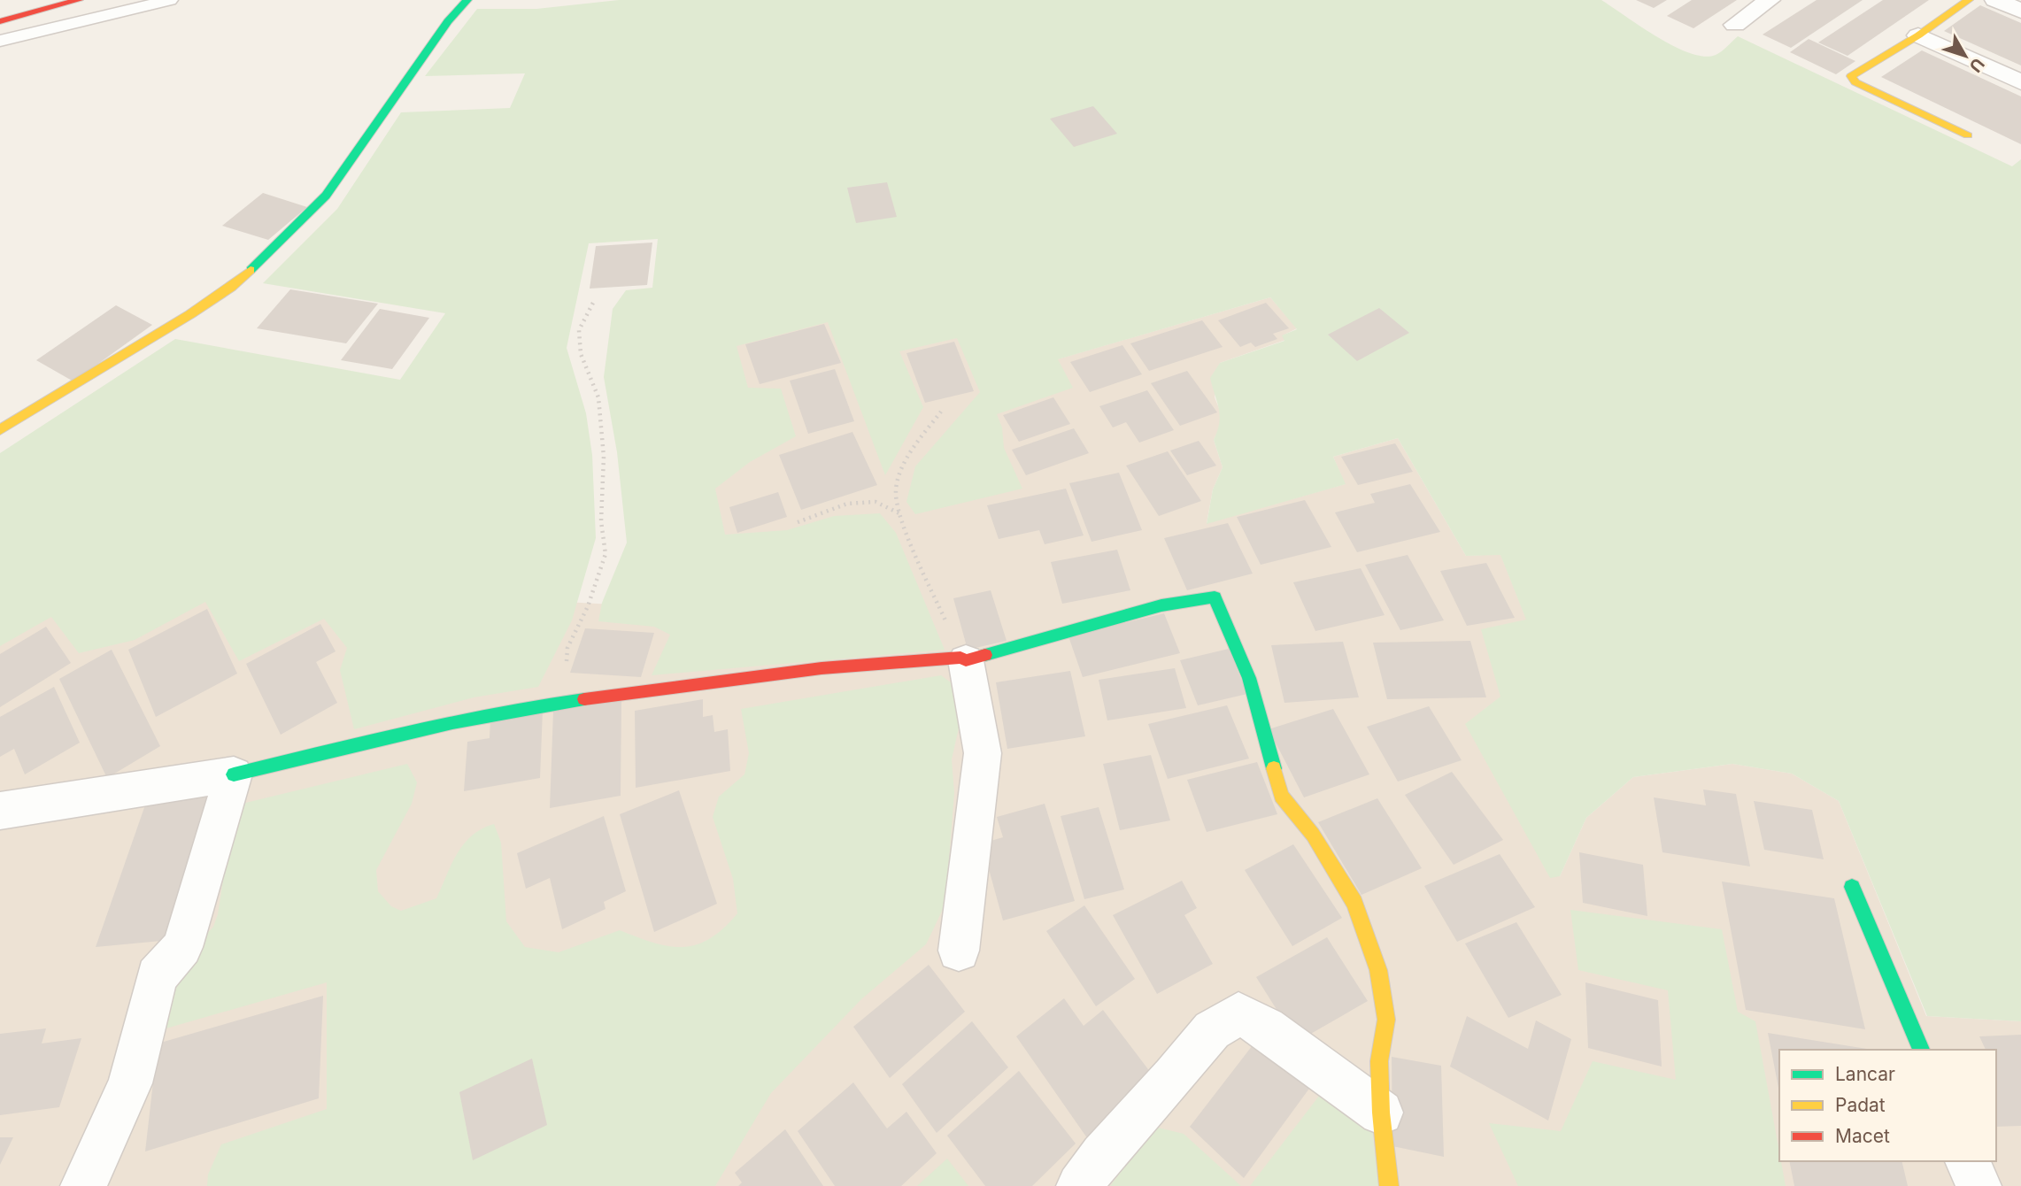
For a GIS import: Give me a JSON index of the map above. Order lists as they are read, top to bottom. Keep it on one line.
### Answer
{"legend":["Lancar","Padat","Macet"],"north":"bottom right"}
